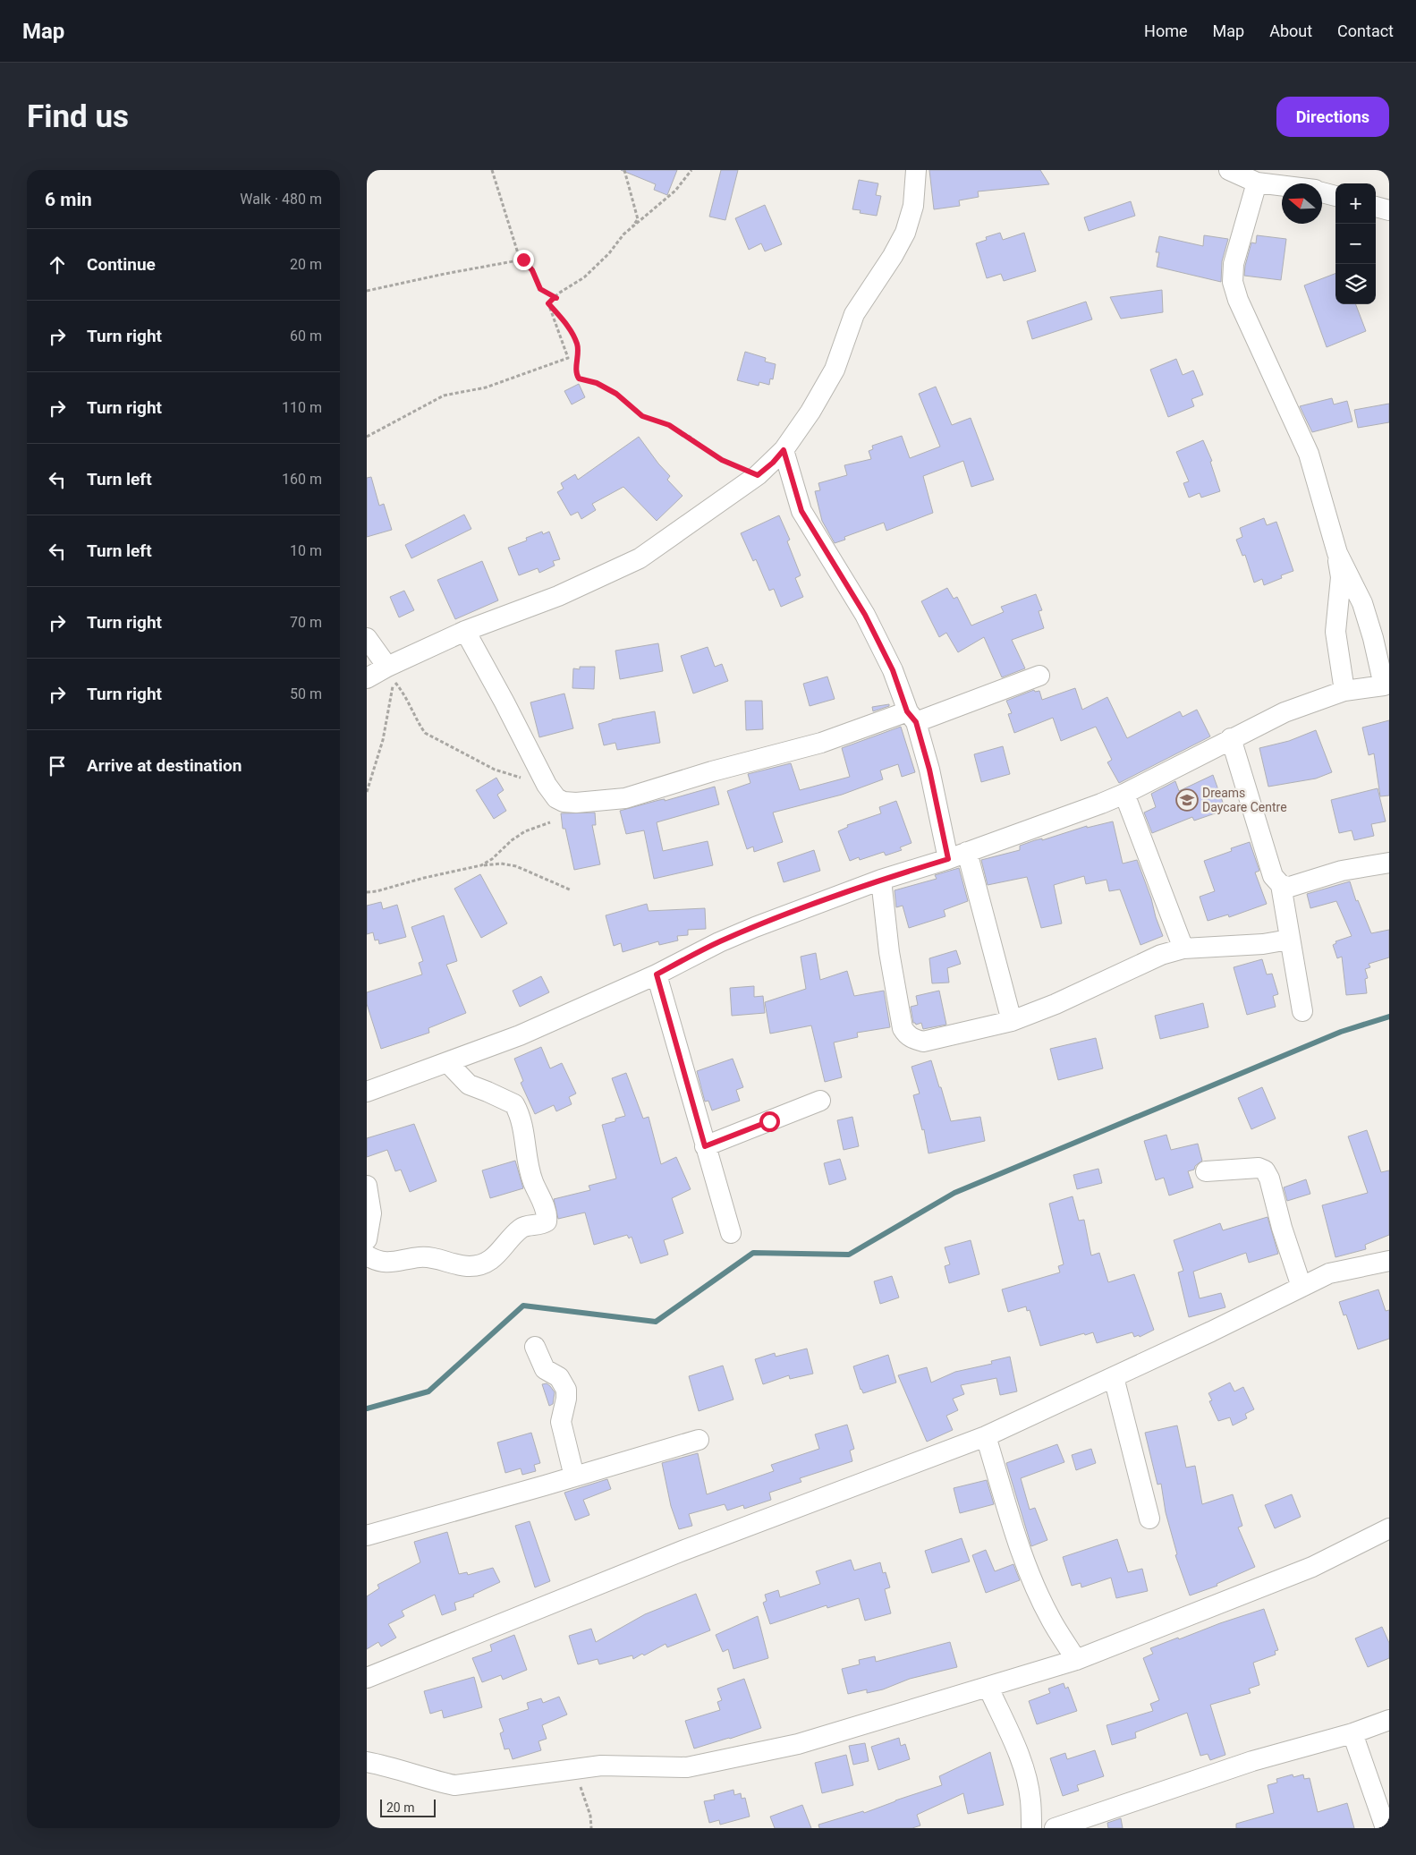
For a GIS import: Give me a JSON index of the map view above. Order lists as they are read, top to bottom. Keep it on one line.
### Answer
{"places":{"school or university":["Dreams Daycare Centre"]},"scale_bar":"20 m","north":"left","page":{"header":"Map","nav":["Home","Map","About","Contact"],"buttons":"Directions","title":"Find us","heading":["6 min","Walk · 480 m"],"map_buttons":["+","−"],"list":[["Continue","20 m"],["Turn right","60 m"],["Turn right","110 m"],["Turn left","160 m"],["Turn left","10 m"],["Turn right","70 m"],["Turn right","50 m"],"Arrive at destination"],"scale":"20 m"}}
